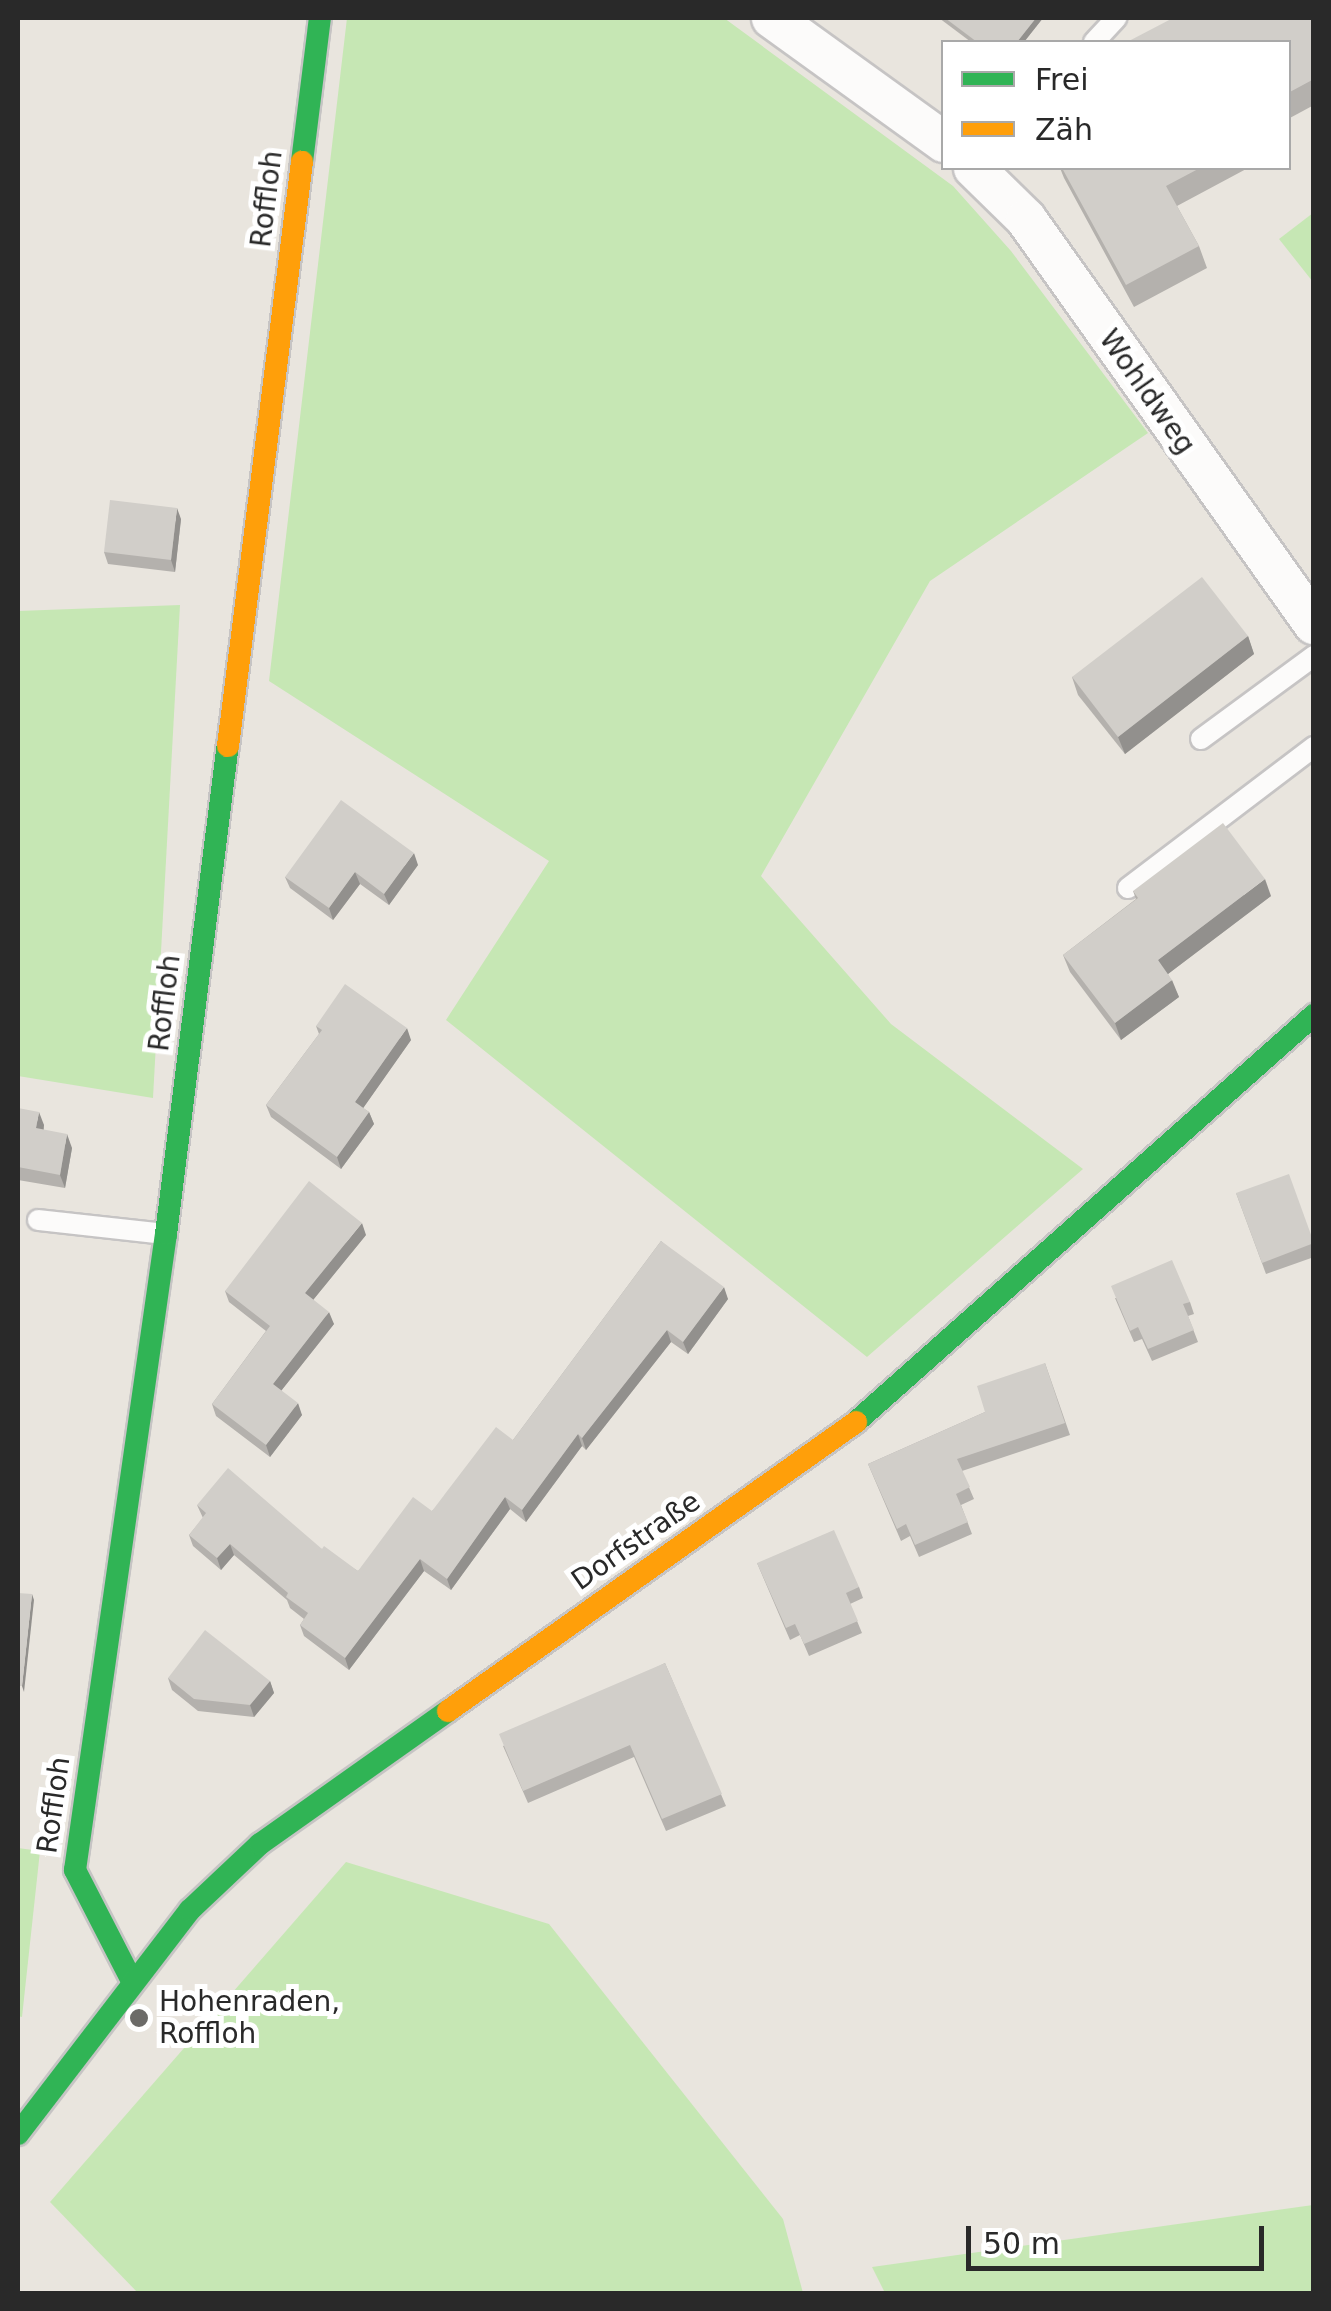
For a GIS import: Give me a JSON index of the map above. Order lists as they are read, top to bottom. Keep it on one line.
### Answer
{"streets":{"street":["Roffloh","Wohldweg","Dorfstraße"]},"crossings":[["Roffloh","Dorfstraße"]],"places":["Hohenraden, Roffloh"],"legend":["Frei","Zäh"],"scale_bar":"50 m"}
